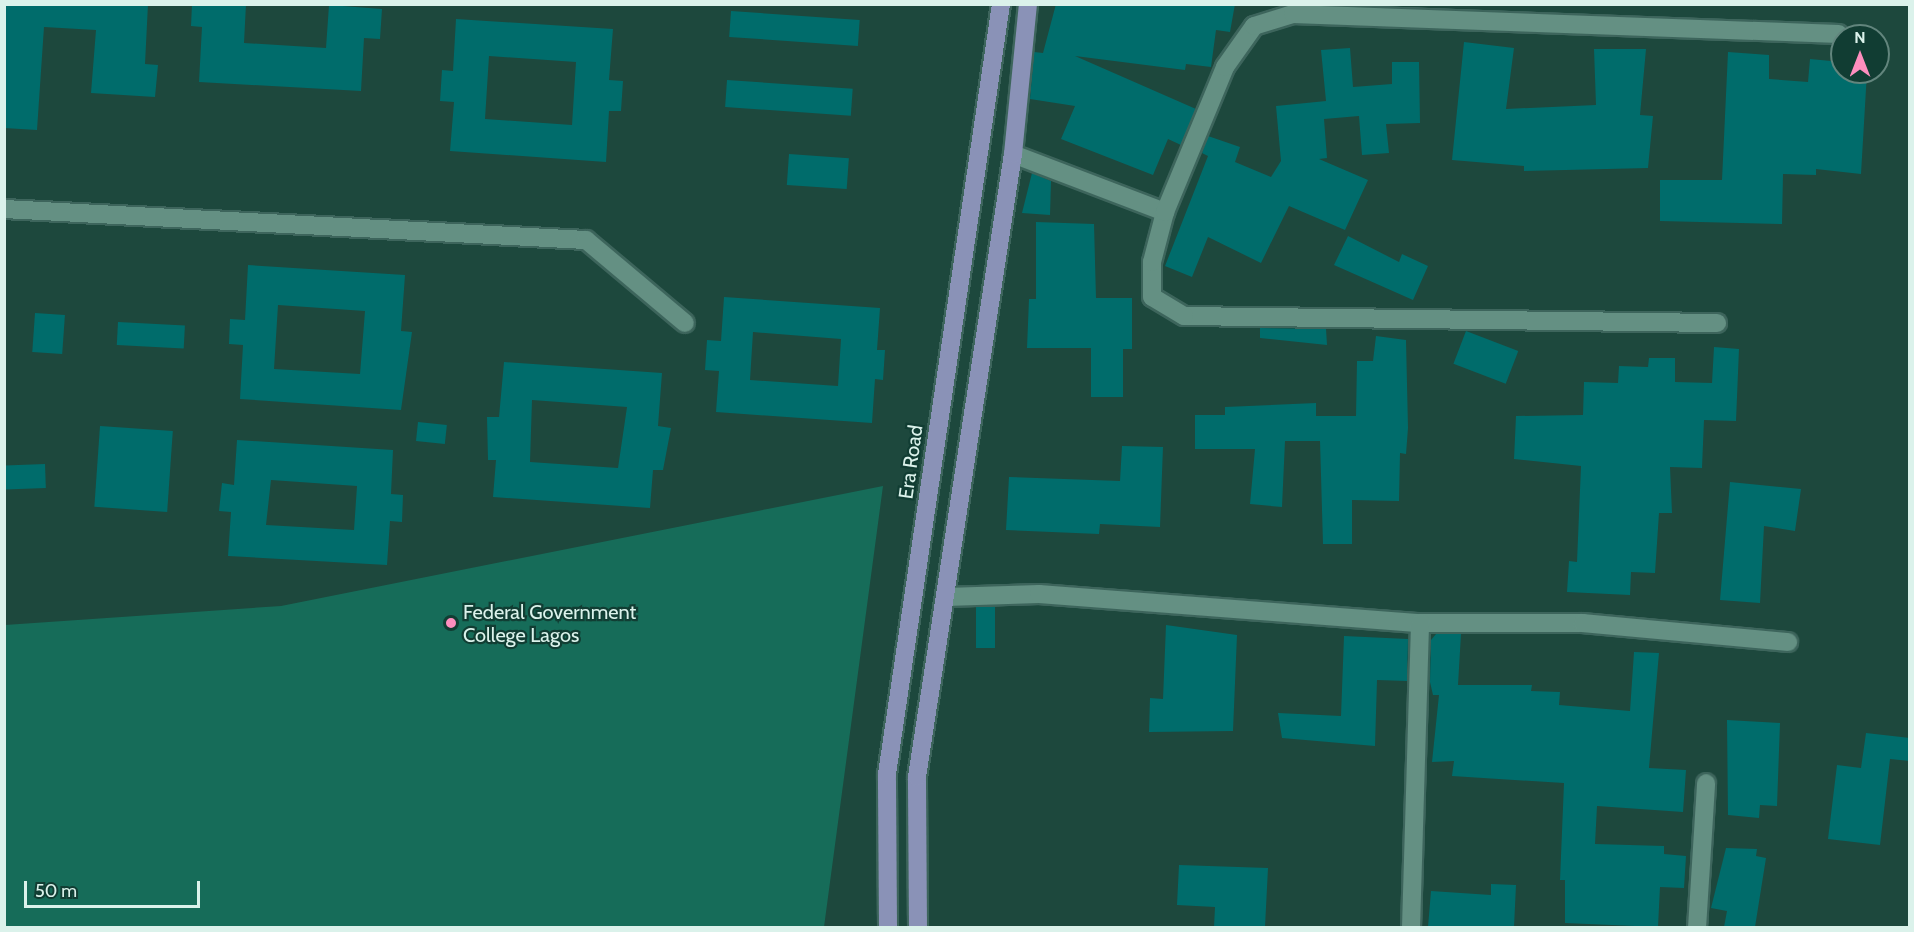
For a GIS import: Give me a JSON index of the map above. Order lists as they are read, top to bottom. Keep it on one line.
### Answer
{"streets":{"main road":["Era Road"]},"places":["Federal Government College Lagos"],"scale_bar":"50 m","north":"top"}
